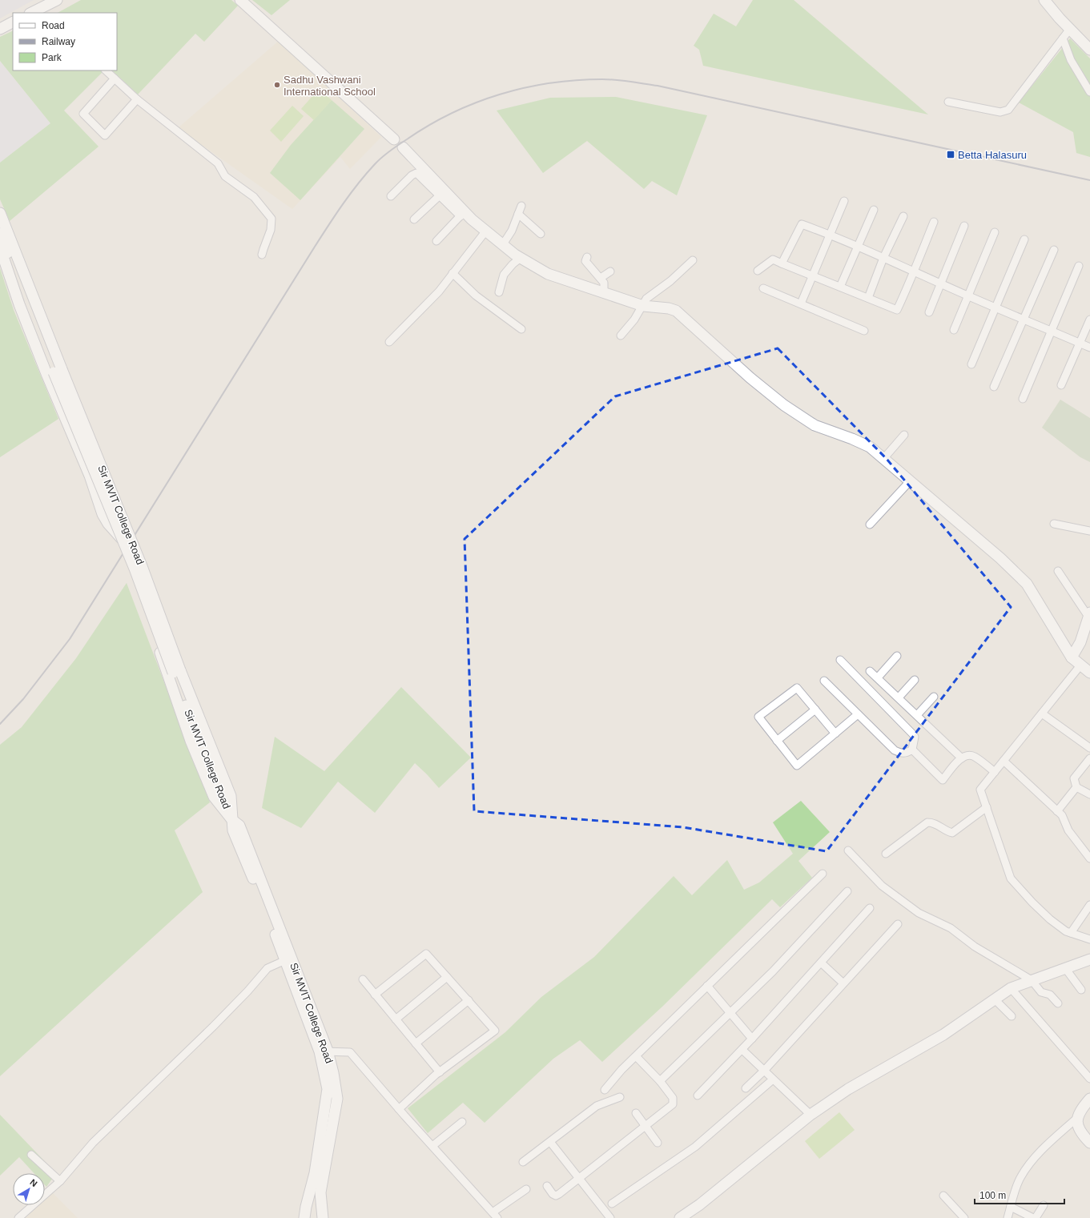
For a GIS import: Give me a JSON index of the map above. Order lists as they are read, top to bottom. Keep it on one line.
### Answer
{"streets":{"main road":["Sir MVIT College Road"]},"places":{"other":["Sadhu Vashwani International School"],"transit":["Betta Halasuru"]},"legend":["Road","Railway","Park"],"scale_bar":"100 m","north":"top right"}
